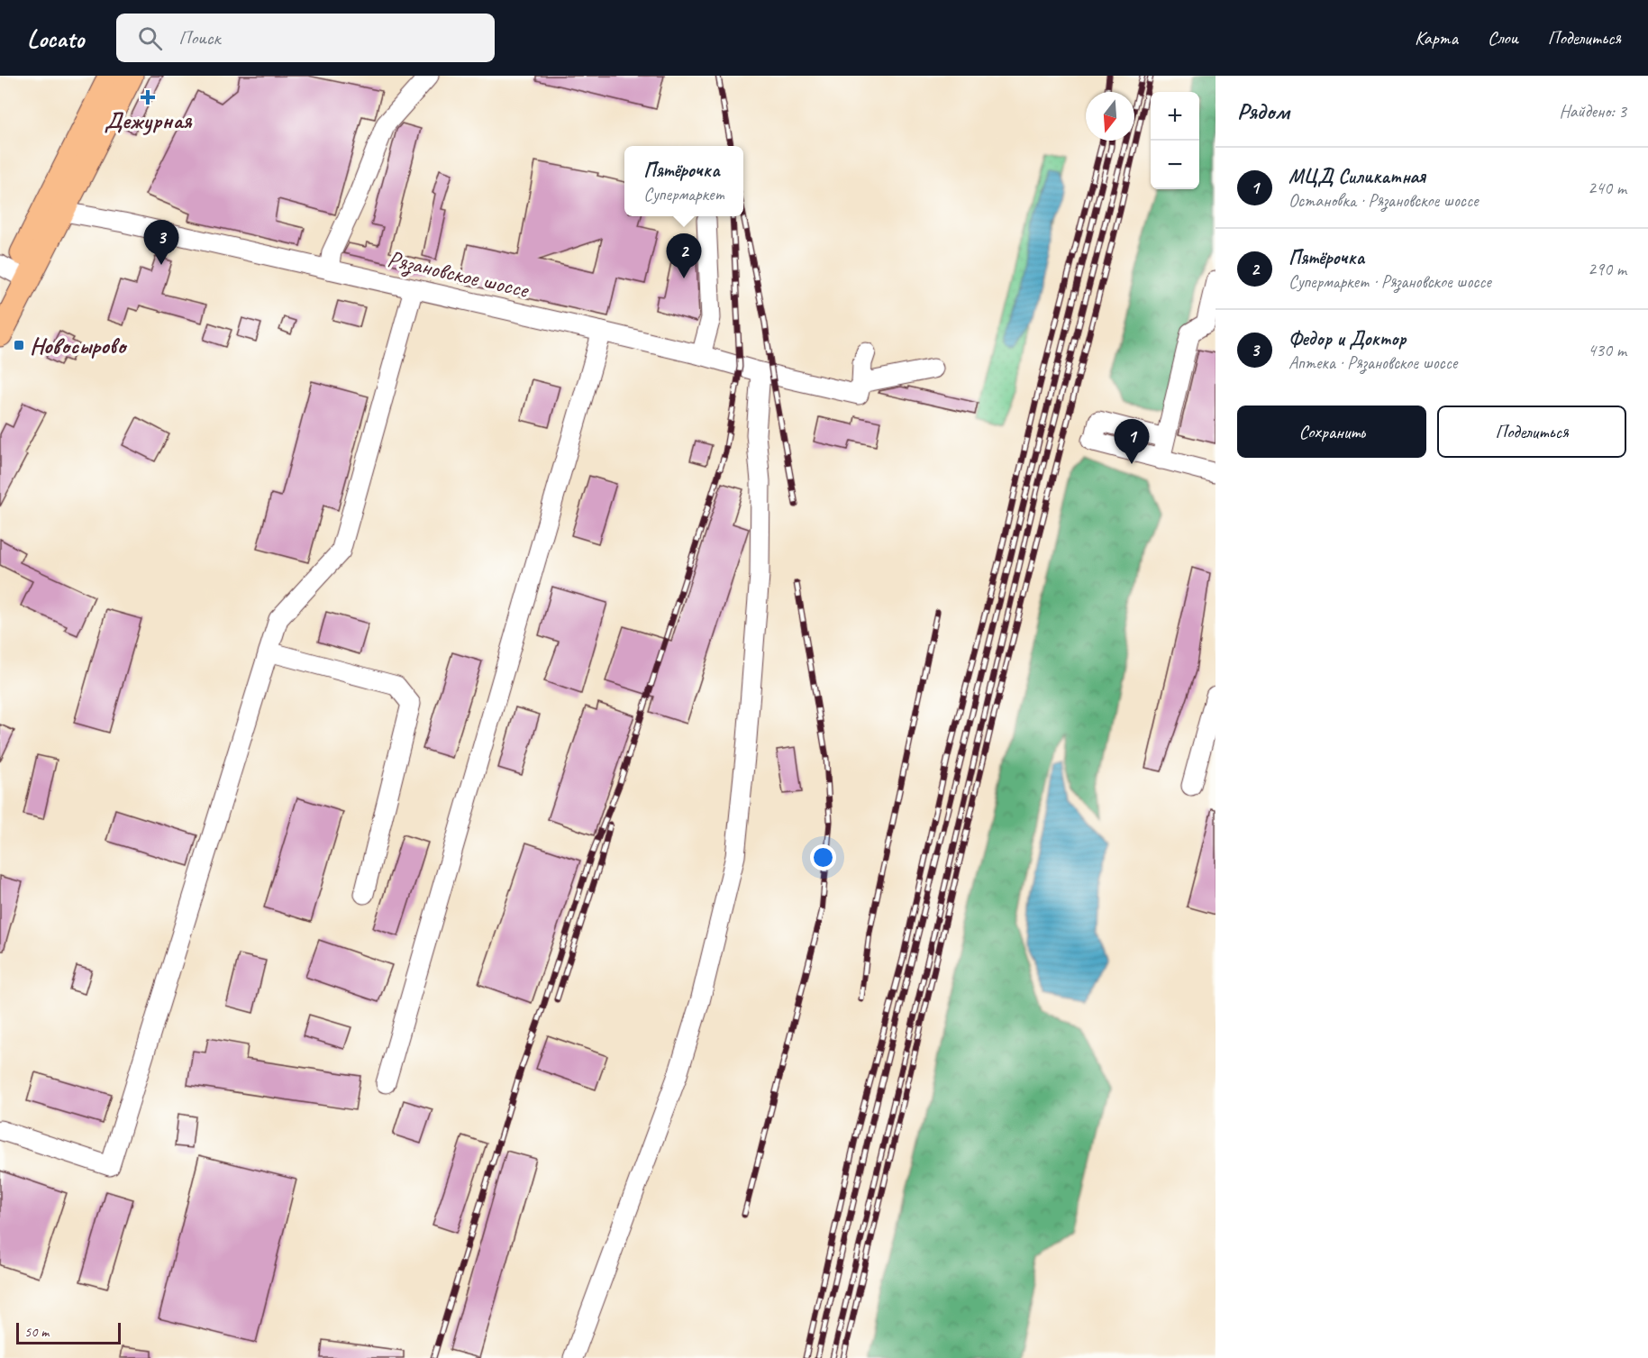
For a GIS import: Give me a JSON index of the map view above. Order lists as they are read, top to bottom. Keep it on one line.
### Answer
{"streets":{"street":["Рязановское шоссе"]},"places":{"health":["Дежурная"],"transit":["Новосырово"]},"scale_bar":"50 m","north":"bottom","page":{"header":"Locato","search":"Поиск","nav":["Карта","Слои","Поделиться"],"heading":["Рядом","Найдено: 3"],"map_buttons":["+","−"],"popup":["Пятёрочка","Супермаркет"],"list":[{"mark":"1","name":"МЦД Силикатная","note":"Остановка · Рязановское шоссе","value":"240 m"},{"mark":"2","name":"Пятёрочка","note":"Супермаркет · Рязановское шоссе","value":"290 m"},{"mark":"3","name":"Федор и Доктор","note":"Аптека · Рязановское шоссе","value":"430 m"}],"pins":["3","2","1"],"buttons":["Сохранить","Поделиться"],"scale":"50 m"}}
